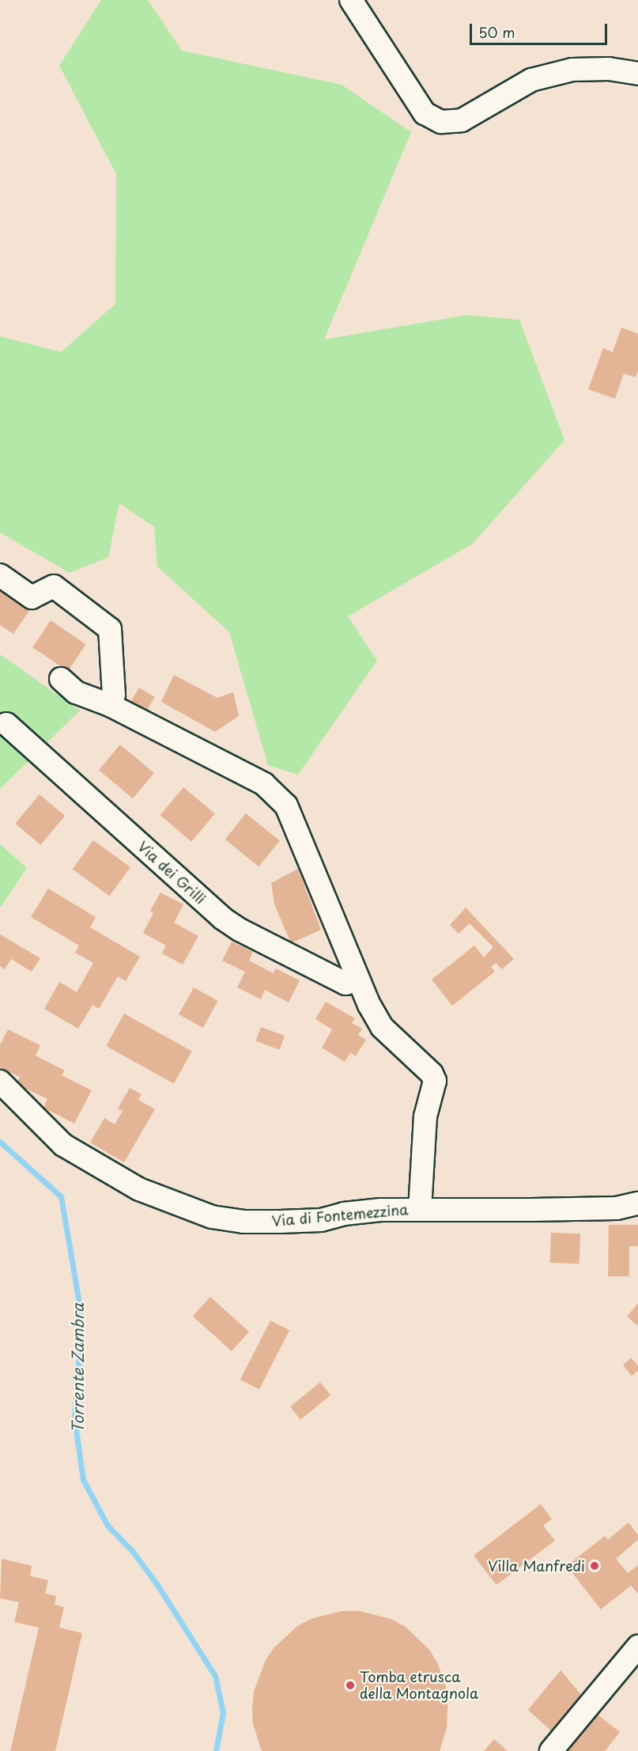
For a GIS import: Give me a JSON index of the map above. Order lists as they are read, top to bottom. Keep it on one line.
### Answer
{"streets":{"street":["Via dei Grilli","Via di Fontemezzina"]},"water":["Torrente Zambra"],"places":["Villa Manfredi","Tomba etrusca della Montagnola"],"scale_bar":"50 m"}
